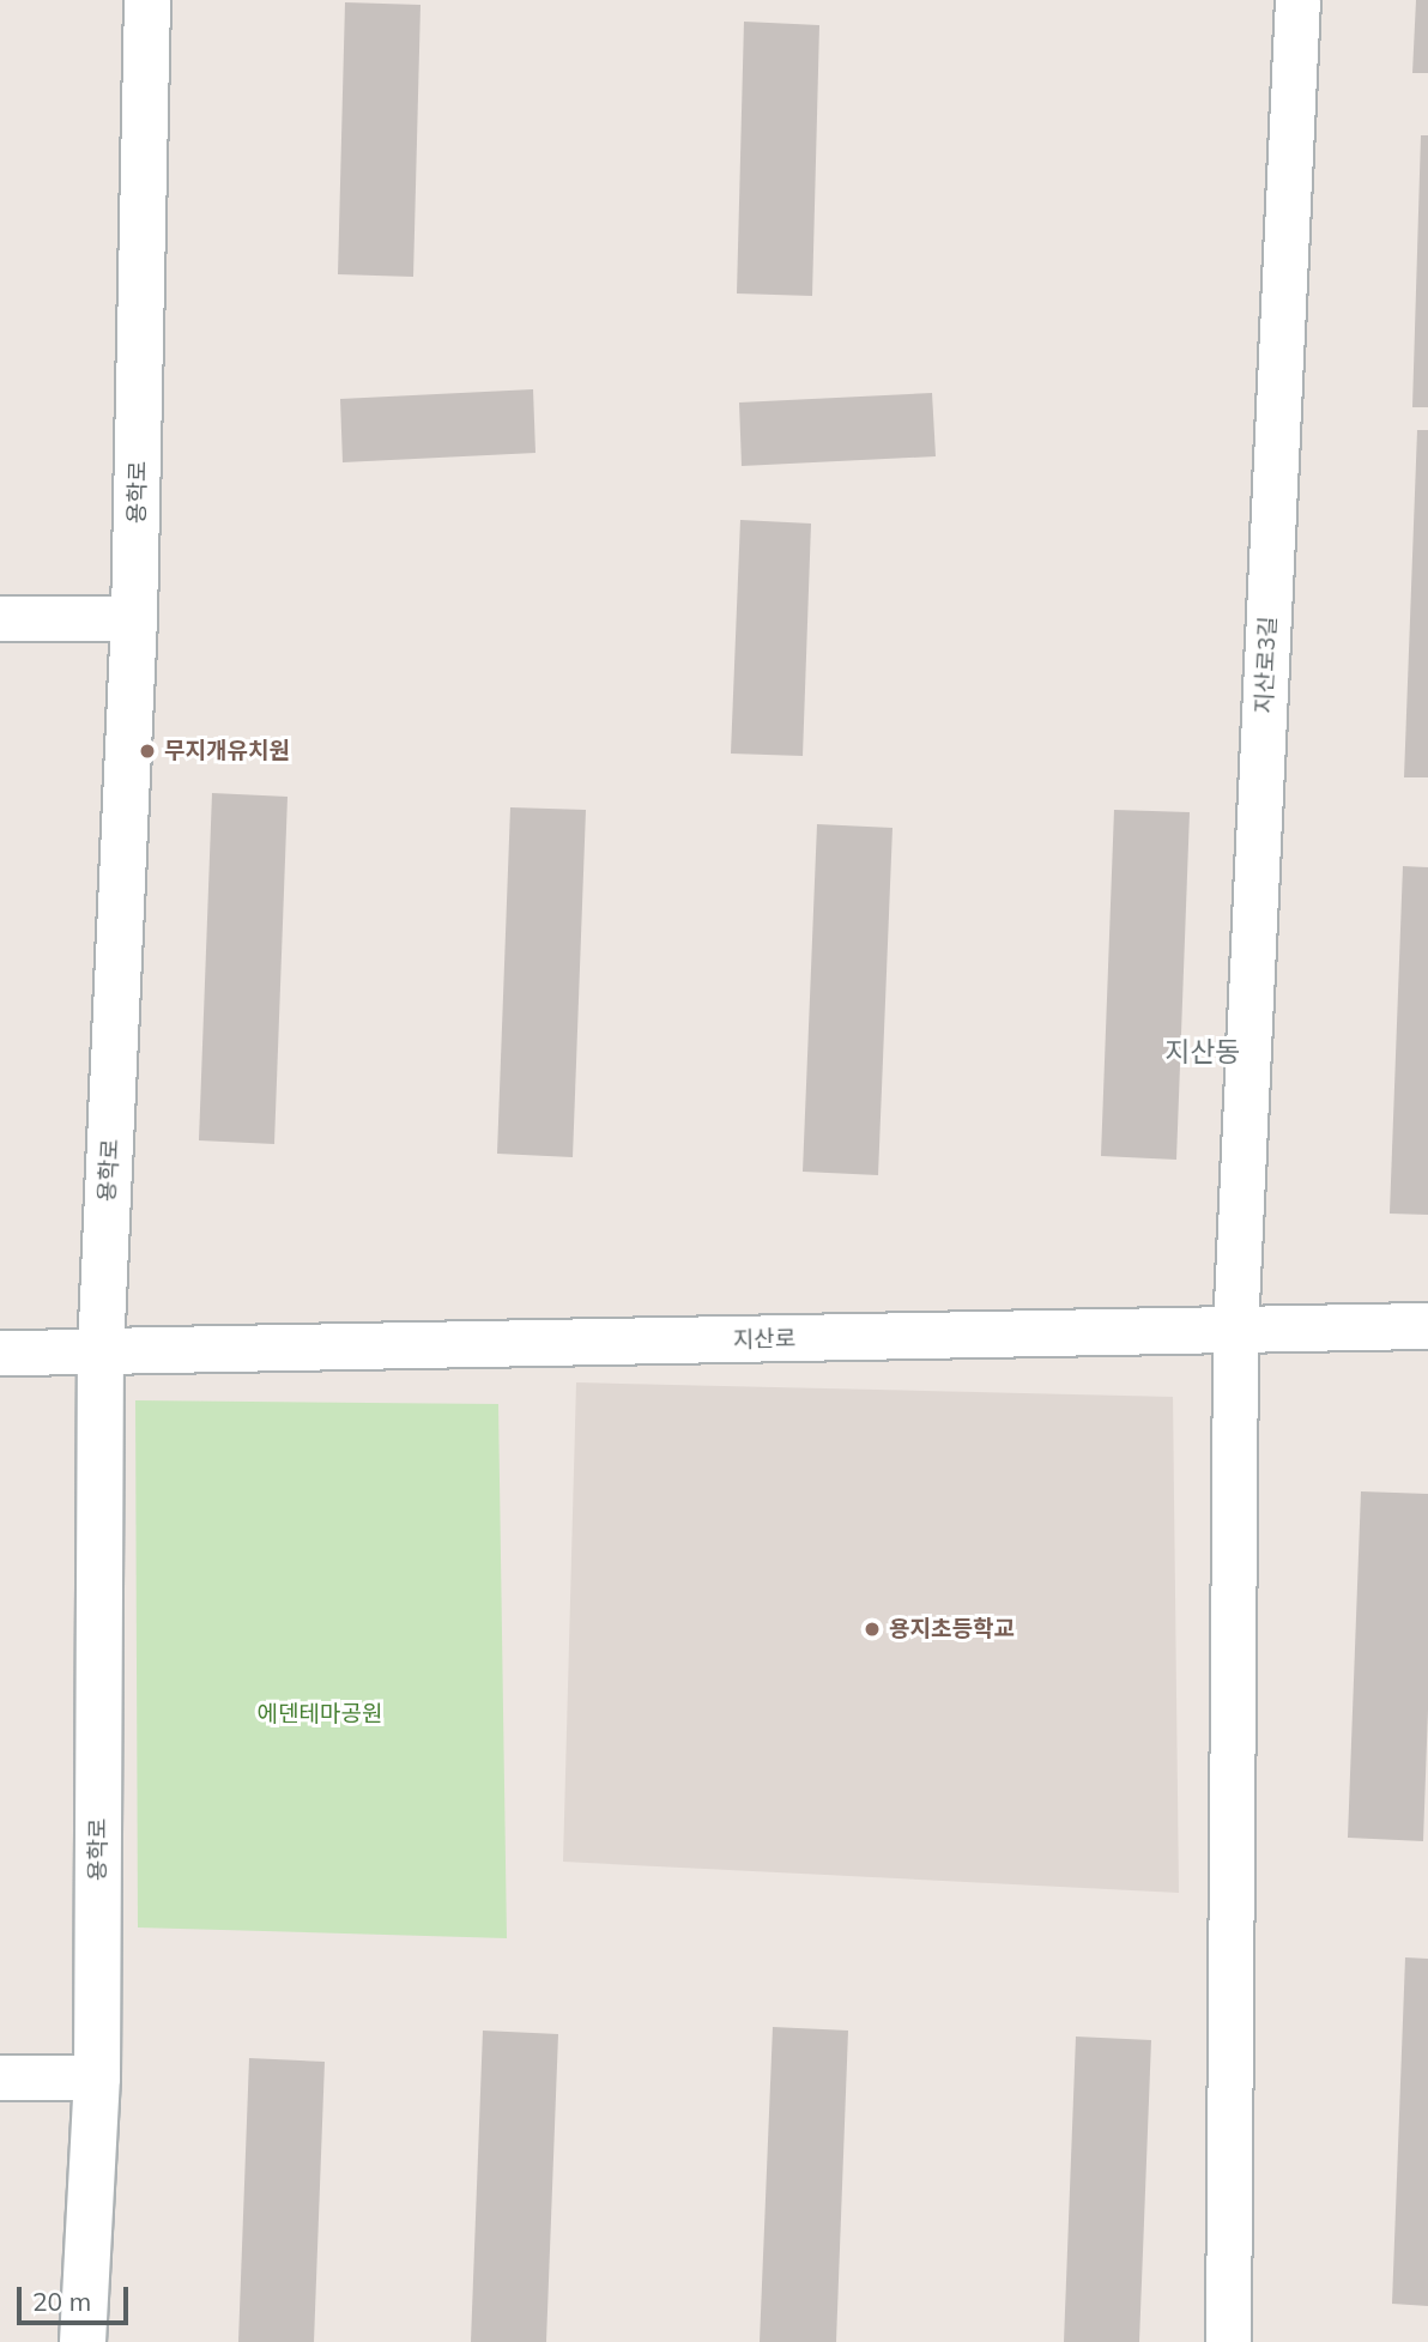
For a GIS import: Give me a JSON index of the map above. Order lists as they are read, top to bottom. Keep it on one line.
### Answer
{"streets":{"street":["용학로","지산로3길","지산로"]},"crossings":[["용학로","지산로"],["지산로3길","지산로"]],"districts":["지산동"],"parks":["에덴테마공원"],"places":["무지개유치원","용지초등학교"],"scale_bar":"20 m"}
